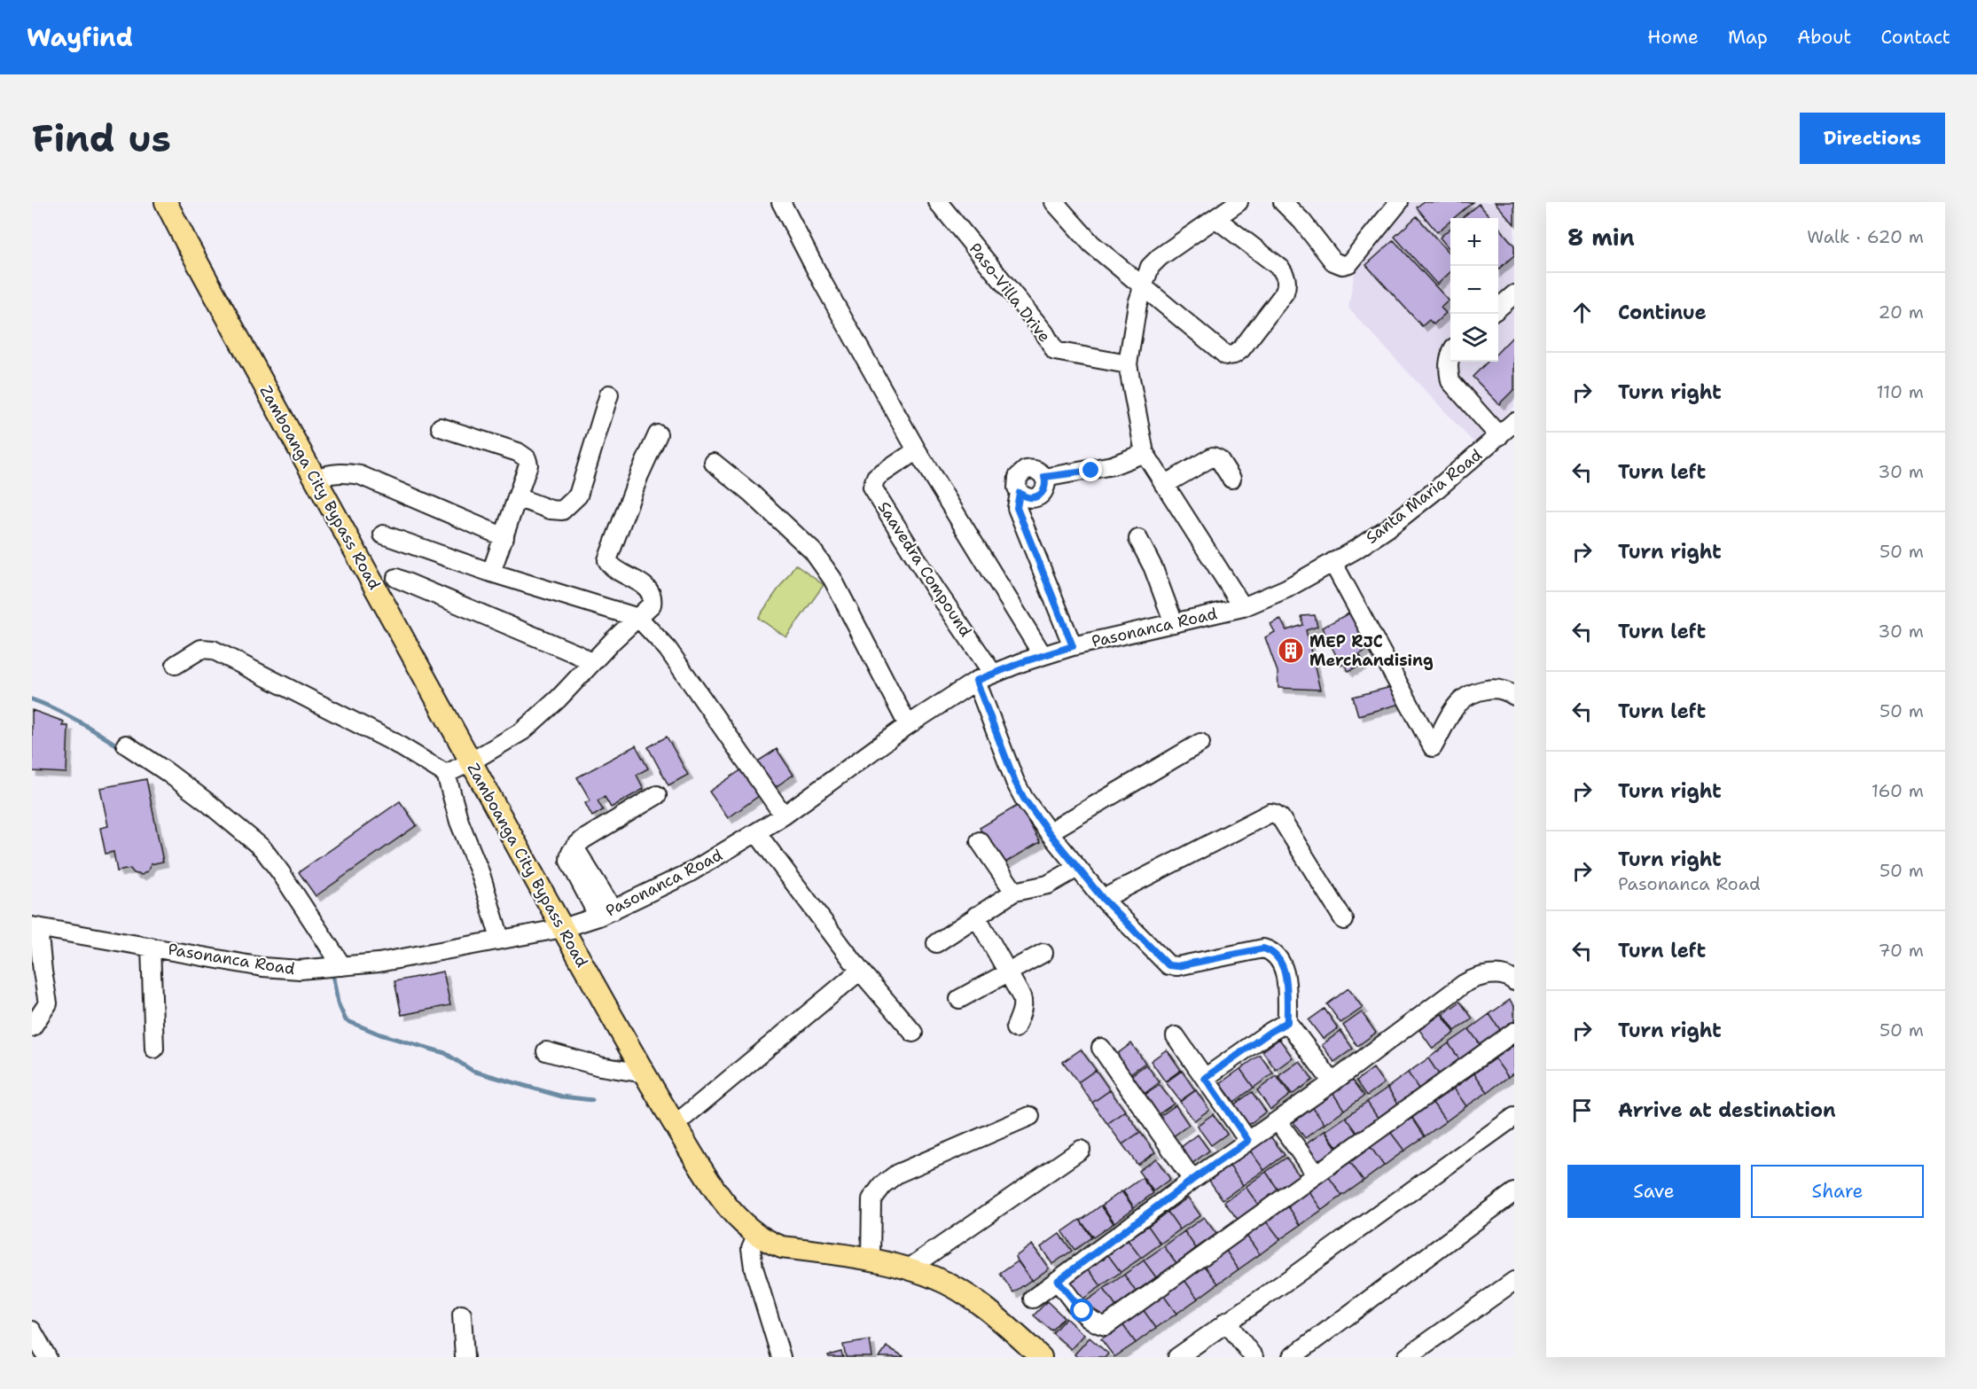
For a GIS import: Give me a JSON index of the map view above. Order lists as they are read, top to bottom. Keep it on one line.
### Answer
{"streets":{"main road":["Zamboanga City Bypass Road"],"street":["Paso-Villa Drive","Santa Maria Road","Saavedra Compound","Pasonanca Road"]},"crossings":[["Zamboanga City Bypass Road","Pasonanca Road"],["Santa Maria Road","Pasonanca Road"],["Saavedra Compound","Pasonanca Road"]],"places":{"building":["MEP RJC Merchandising"]},"page":{"header":"Wayfind","nav":["Home","Map","About","Contact"],"buttons":["Directions",["Save","Share"]],"title":"Find us","heading":["8 min","Walk · 620 m"],"map_buttons":["+","−"],"list":[["Continue","20 m"],["Turn right","110 m"],["Turn left","30 m"],["Turn right","50 m"],["Turn left","30 m"],["Turn left","50 m"],["Turn right","160 m"],["Turn right","Pasonanca Road","50 m"],["Turn left","70 m"],["Turn right","50 m"],"Arrive at destination"]}}
